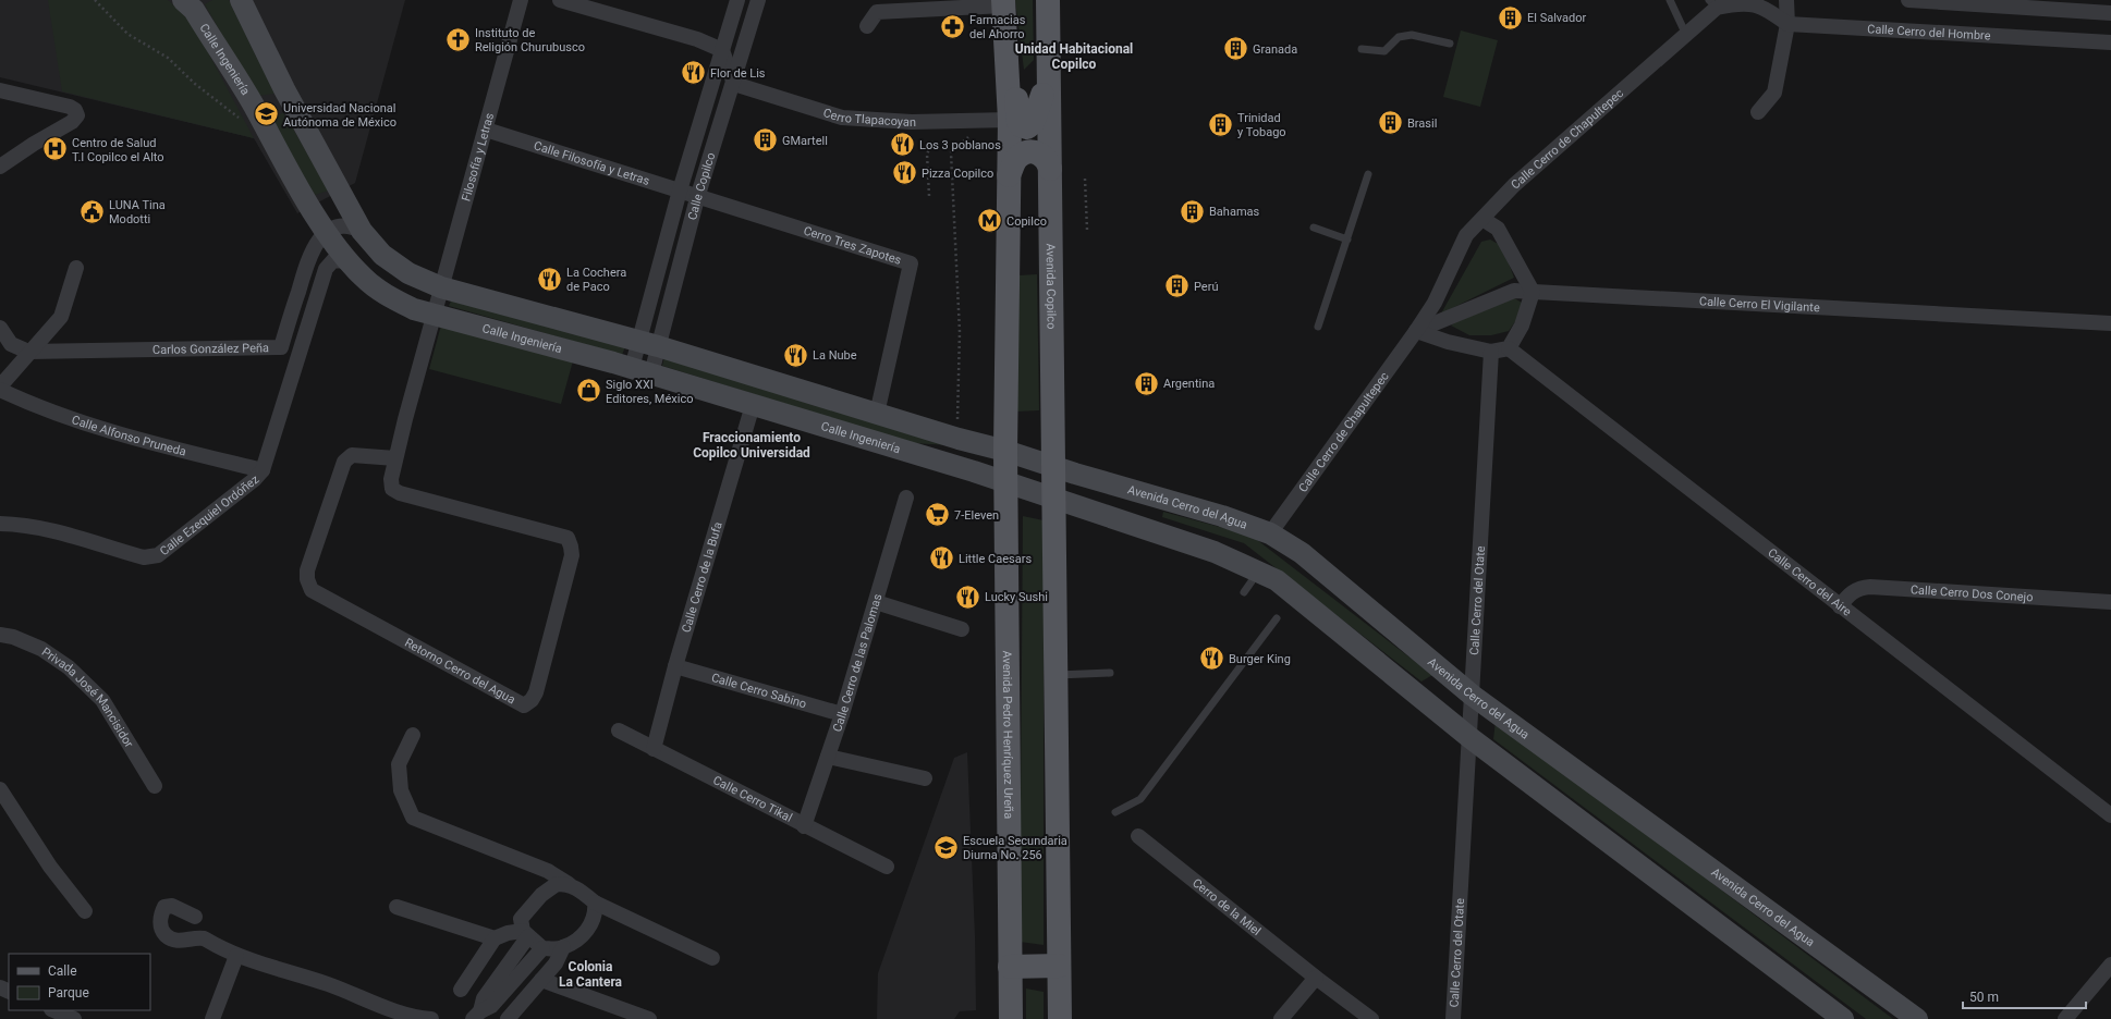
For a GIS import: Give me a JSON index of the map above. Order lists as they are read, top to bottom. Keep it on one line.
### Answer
{"streets":{"main road":["Avenida Copilco","Avenida Pedro Henríquez Ureña"],"street":["Calle Cerro del Hombre","Calle Ingeniería","Cerro Tlapacoyan","Calle Cerro de Chapultepec","Filosofía y Letras","Calle Filosofía y Letras","Calle Copilco","Cerro Tres Zapotes","Calle Cerro El Vigilante","Carlos González Peña","Calle Alfonso Pruneda","Avenida Cerro del Agua","Calle Ezequiel Ordóñez","Calle Cerro de la Bufa","Calle Cerro del Aire","Calle Cerro Dos Conejo","Calle Cerro del Otate","Calle Cerro de las Palomas","Retorno Cerro del Agua","Calle Cerro Sabino","Privada José Mancisidor","Calle Cerro Tikal","Cerro de la Miel"]},"crossings":[["Calle Ingeniería","Filosofía y Letras"],["Calle Ingeniería","Calle Copilco"],["Calle Ingeniería","Carlos González Peña"],["Calle Ingeniería","Calle Ezequiel Ordóñez"],["Calle Ingeniería","Calle Cerro de la Bufa"],["Calle Ingeniería","Retorno Cerro del Agua"],["Calle Ingeniería","Avenida Pedro Henríquez Ureña"],["Cerro Tlapacoyan","Calle Copilco"],["Calle Cerro de Chapultepec","Calle Cerro El Vigilante"],["Calle Cerro de Chapultepec","Avenida Cerro del Agua"],["Filosofía y Letras","Calle Filosofía y Letras"],["Filosofía y Letras","Retorno Cerro del Agua"],["Calle Filosofía y Letras","Calle Copilco"],["Calle Filosofía y Letras","Cerro Tres Zapotes"],["Calle Copilco","Cerro Tres Zapotes"],["Avenida Copilco","Avenida Cerro del Agua"],["Calle Alfonso Pruneda","Calle Ezequiel Ordóñez"],["Avenida Cerro del Agua","Calle Cerro del Otate"],["Avenida Cerro del Agua","Avenida Pedro Henríquez Ureña"],["Calle Cerro de la Bufa","Calle Cerro Sabino"],["Calle Cerro de la Bufa","Calle Cerro Tikal"],["Calle Cerro del Aire","Calle Cerro Dos Conejo"],["Calle Cerro de las Palomas","Calle Cerro Sabino"],["Calle Cerro de las Palomas","Calle Cerro Tikal"]],"districts":["Unidad Habitacional Copilco","Fraccionamiento Copilco Universidad","Colonia La Cantera"],"places":{"building":["El Salvador","Granada","Brasil","Trinidad y Tobago","GMartell","Bahamas","Perú","Argentina"],"pharmacy":["Farmacias del Ahorro"],"church":["Instituto de Religión Churubusco"],"restaurant":["Flor de Lis","Los 3 poblanos","Pizza Copilco","La Cochera de Paco","La Nube","Little Caesars","Lucky Sushi","Burger King"],"school or university":["Universidad Nacional Autónoma de México","Escuela Secundaria Diurna No. 256"],"hospital":["Centro de Salud T.I Copilco el Alto"],"public building":["LUNA Tina Modotti"],"metro station":["Copilco"],"shop":["Siglo XXI Editores, México"],"supermarket":["7-Eleven"]},"legend":["Calle","Parque"],"scale_bar":"50 m"}
